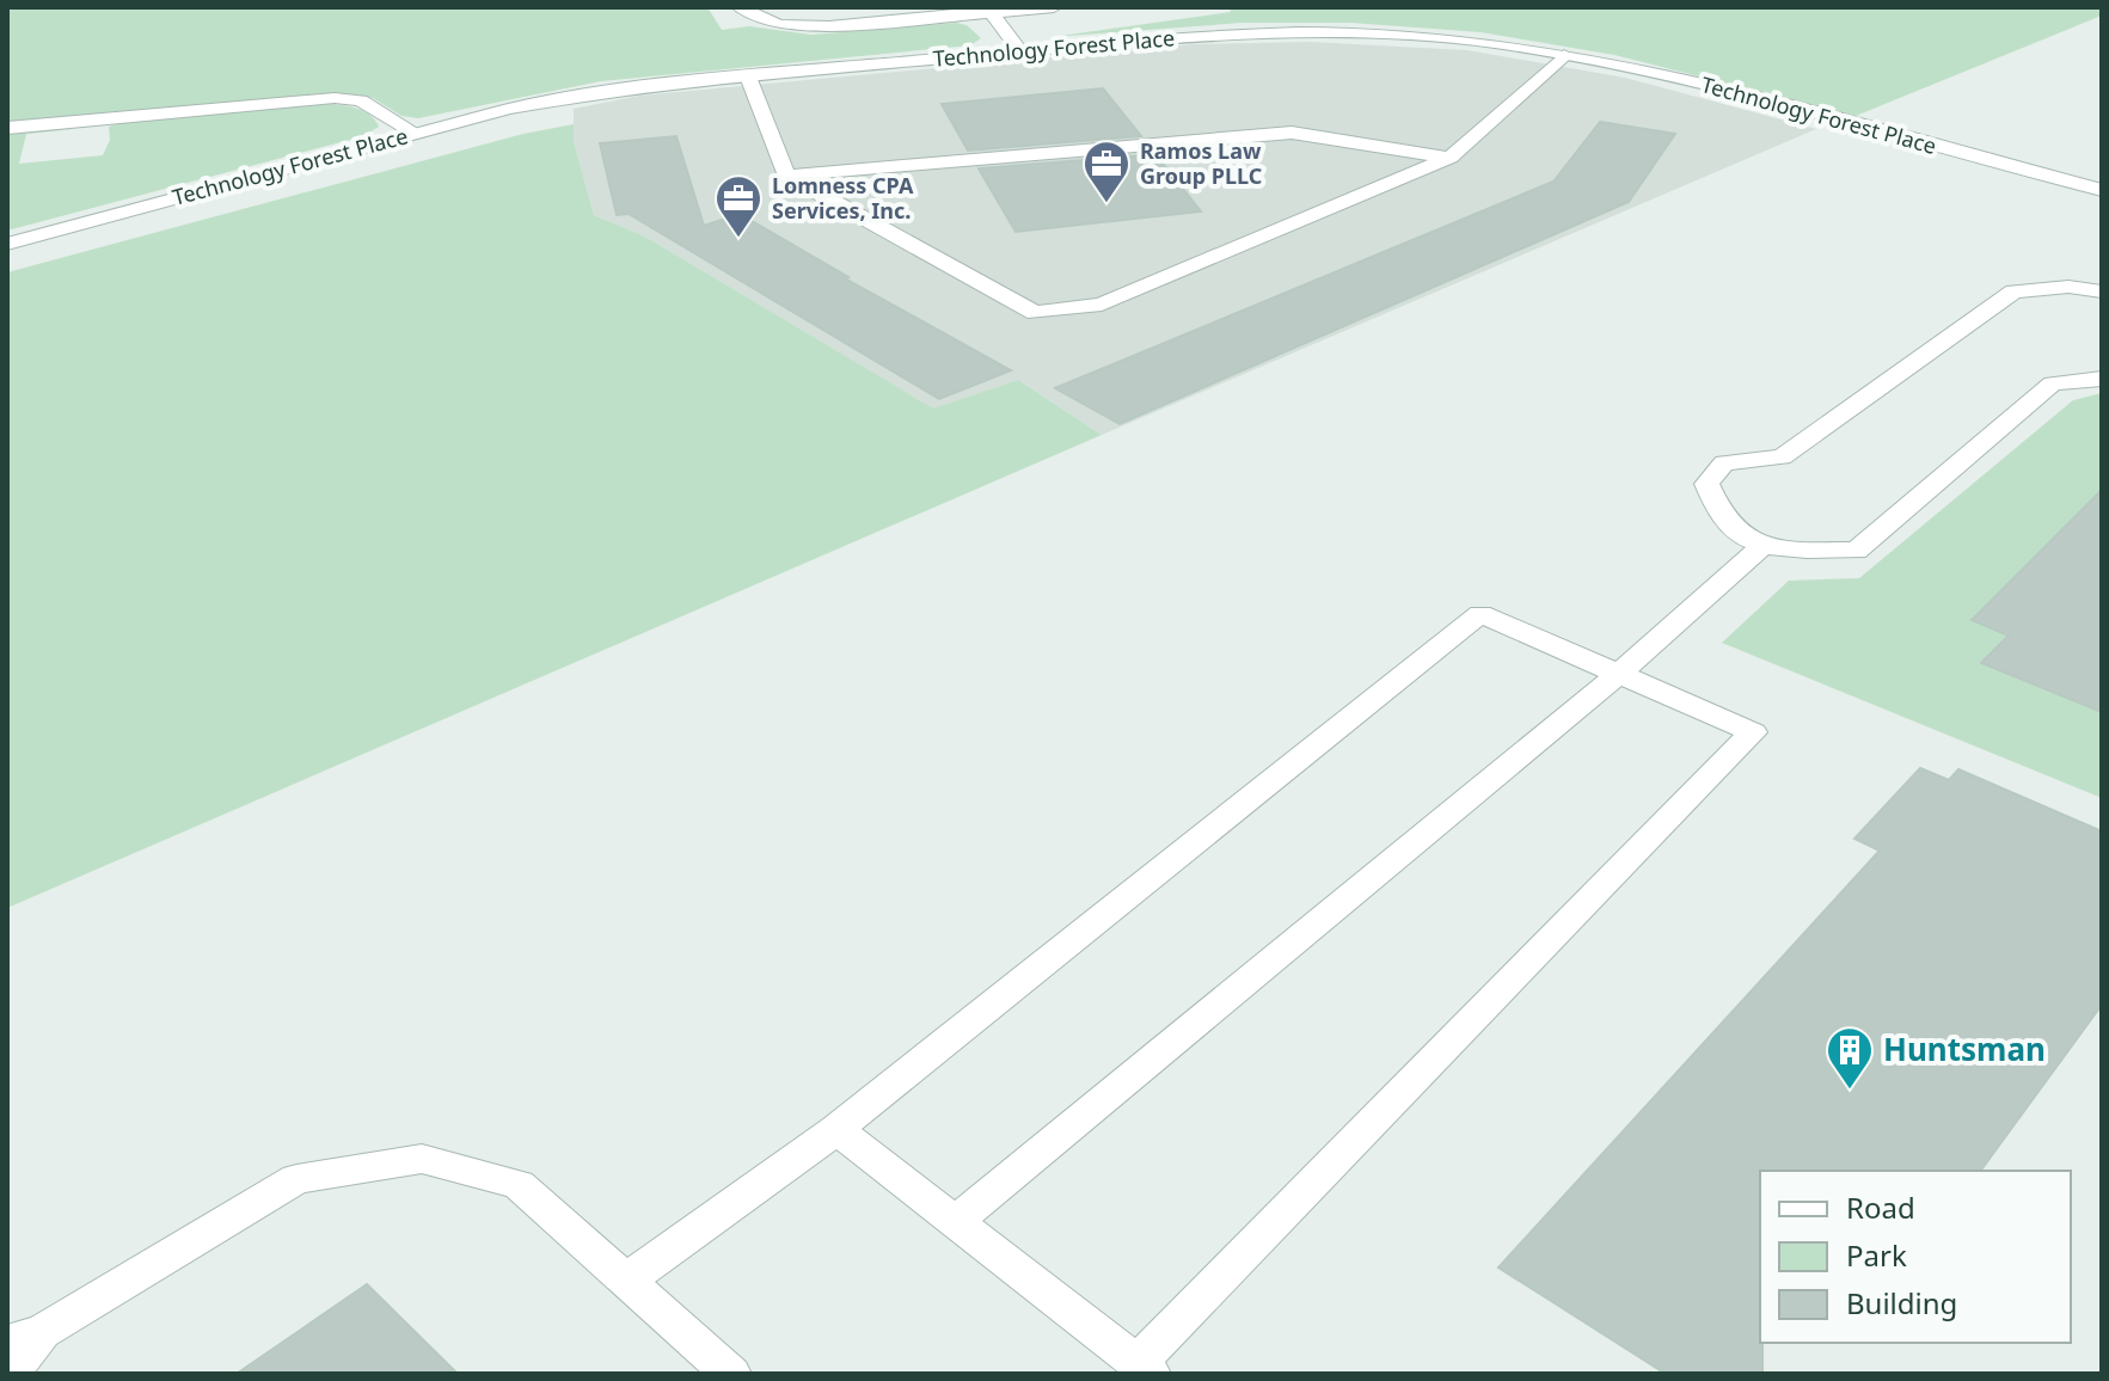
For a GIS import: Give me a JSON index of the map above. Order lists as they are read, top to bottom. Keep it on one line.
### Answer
{"streets":{"street":["Technology Forest Place"]},"places":{"office":["Ramos Law Group PLLC","Lomness CPA Services, Inc."],"building":["Huntsman"]},"legend":["Road","Park","Building"]}
